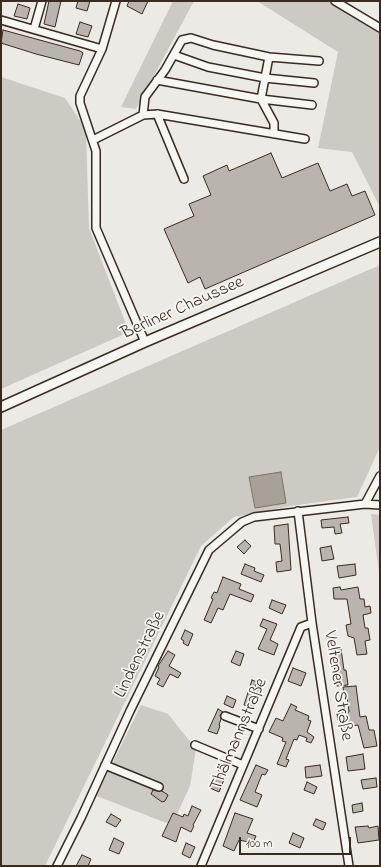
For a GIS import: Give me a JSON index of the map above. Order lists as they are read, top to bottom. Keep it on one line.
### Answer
{"streets":{"main road":["Berliner Chaussee"],"street":["Lindenstraße","Veltener Straße","Thälmannstraße"]},"crossings":[["Lindenstraße","Veltener Straße"],["Veltener Straße","Thälmannstraße"]],"scale_bar":"100 m"}
